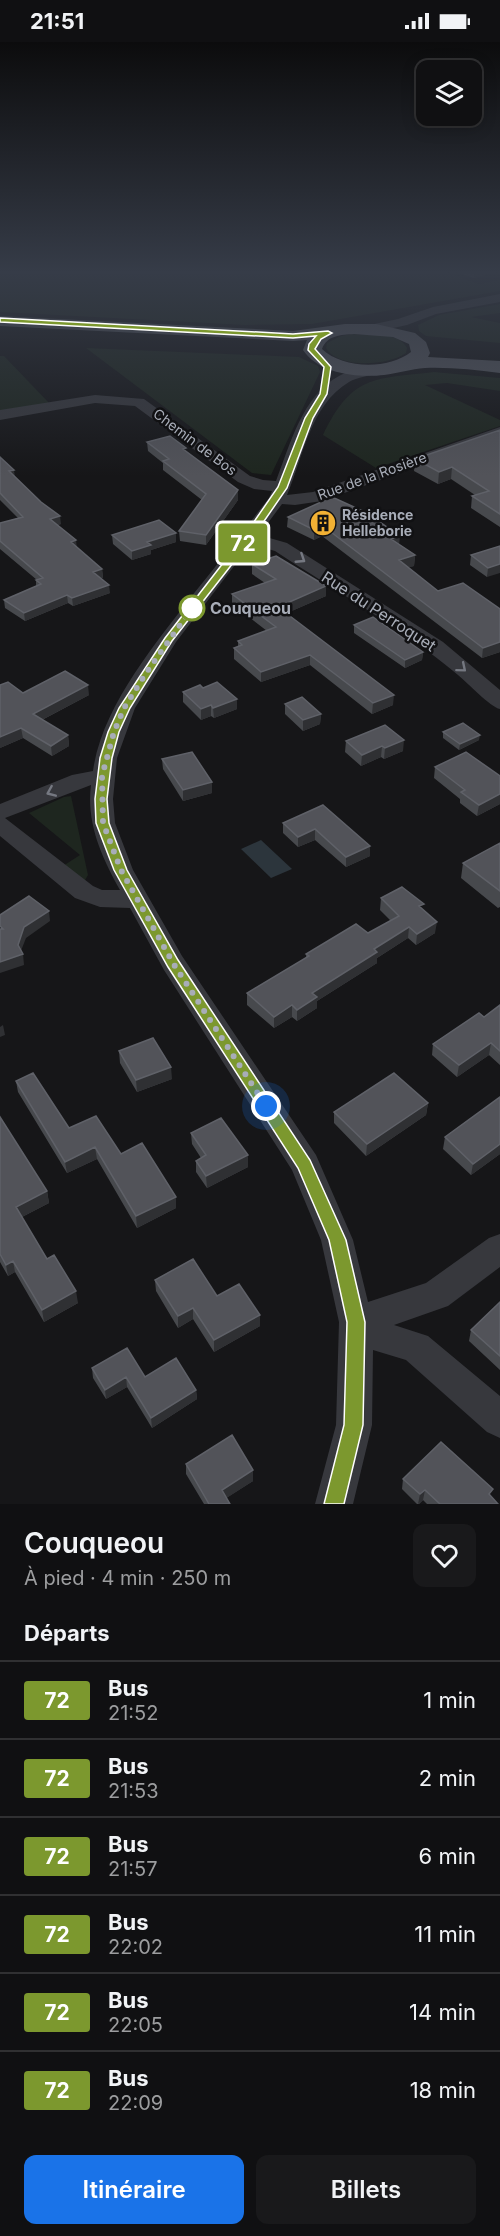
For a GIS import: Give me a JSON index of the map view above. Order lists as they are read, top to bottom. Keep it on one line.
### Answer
{"streets":{"street":["Chemin de Bos","Rue de la Rosière","Rue du Perroquet"]},"crossings":[["Chemin de Bos","Rue de la Rosière"]],"one_way":["Rue du Perroquet"],"places":{"building":["Résidence Helleborie"],"other":["Couqueou"]},"lines":["bus line 72"],"page":{"status":"21:51","on_map":"72","heading":[["Couqueou","À pied · 4 min · 250 m"],"Départs"],"list":[{"mark":"72","name":"Bus","note":"21:52","value":"1 min"},{"mark":"72","name":"Bus","note":"21:53","value":"2 min"},{"mark":"72","name":"Bus","note":"21:57","value":"6 min"},{"mark":"72","name":"Bus","note":"22:02","value":"11 min"},{"mark":"72","name":"Bus","note":"22:05","value":"14 min"},{"mark":"72","name":"Bus","note":"22:09","value":"18 min"}],"buttons":["Itinéraire","Billets"]}}
